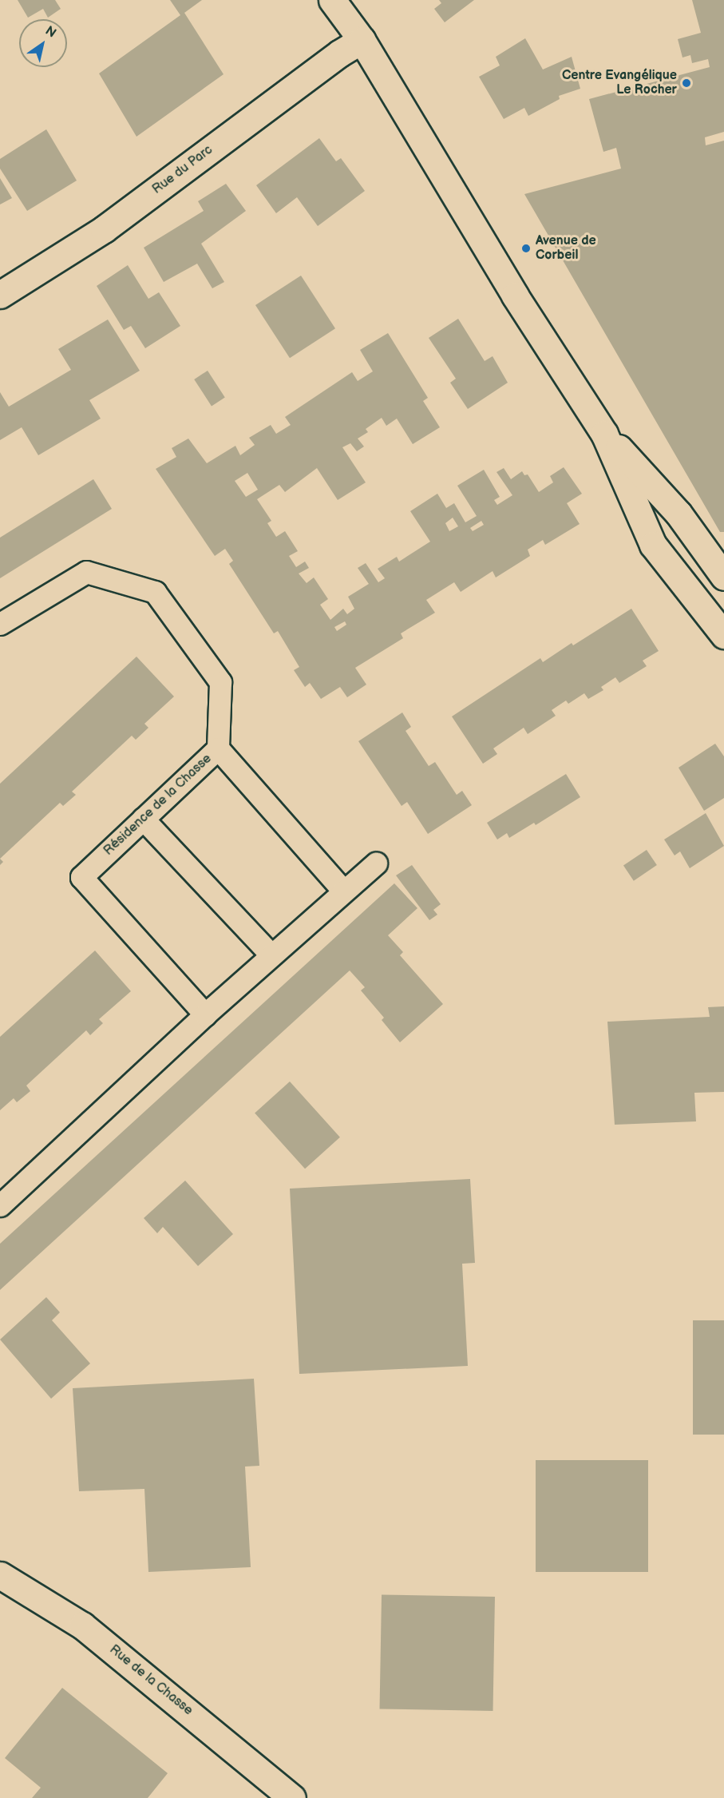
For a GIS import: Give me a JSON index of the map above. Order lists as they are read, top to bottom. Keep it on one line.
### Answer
{"streets":{"main road":["Rue du Parc","Rue de la Chasse"],"lane":["Résidence de la Chasse"]},"places":["Centre Evangélique Le Rocher","Avenue de Corbeil"],"north":"top right"}
